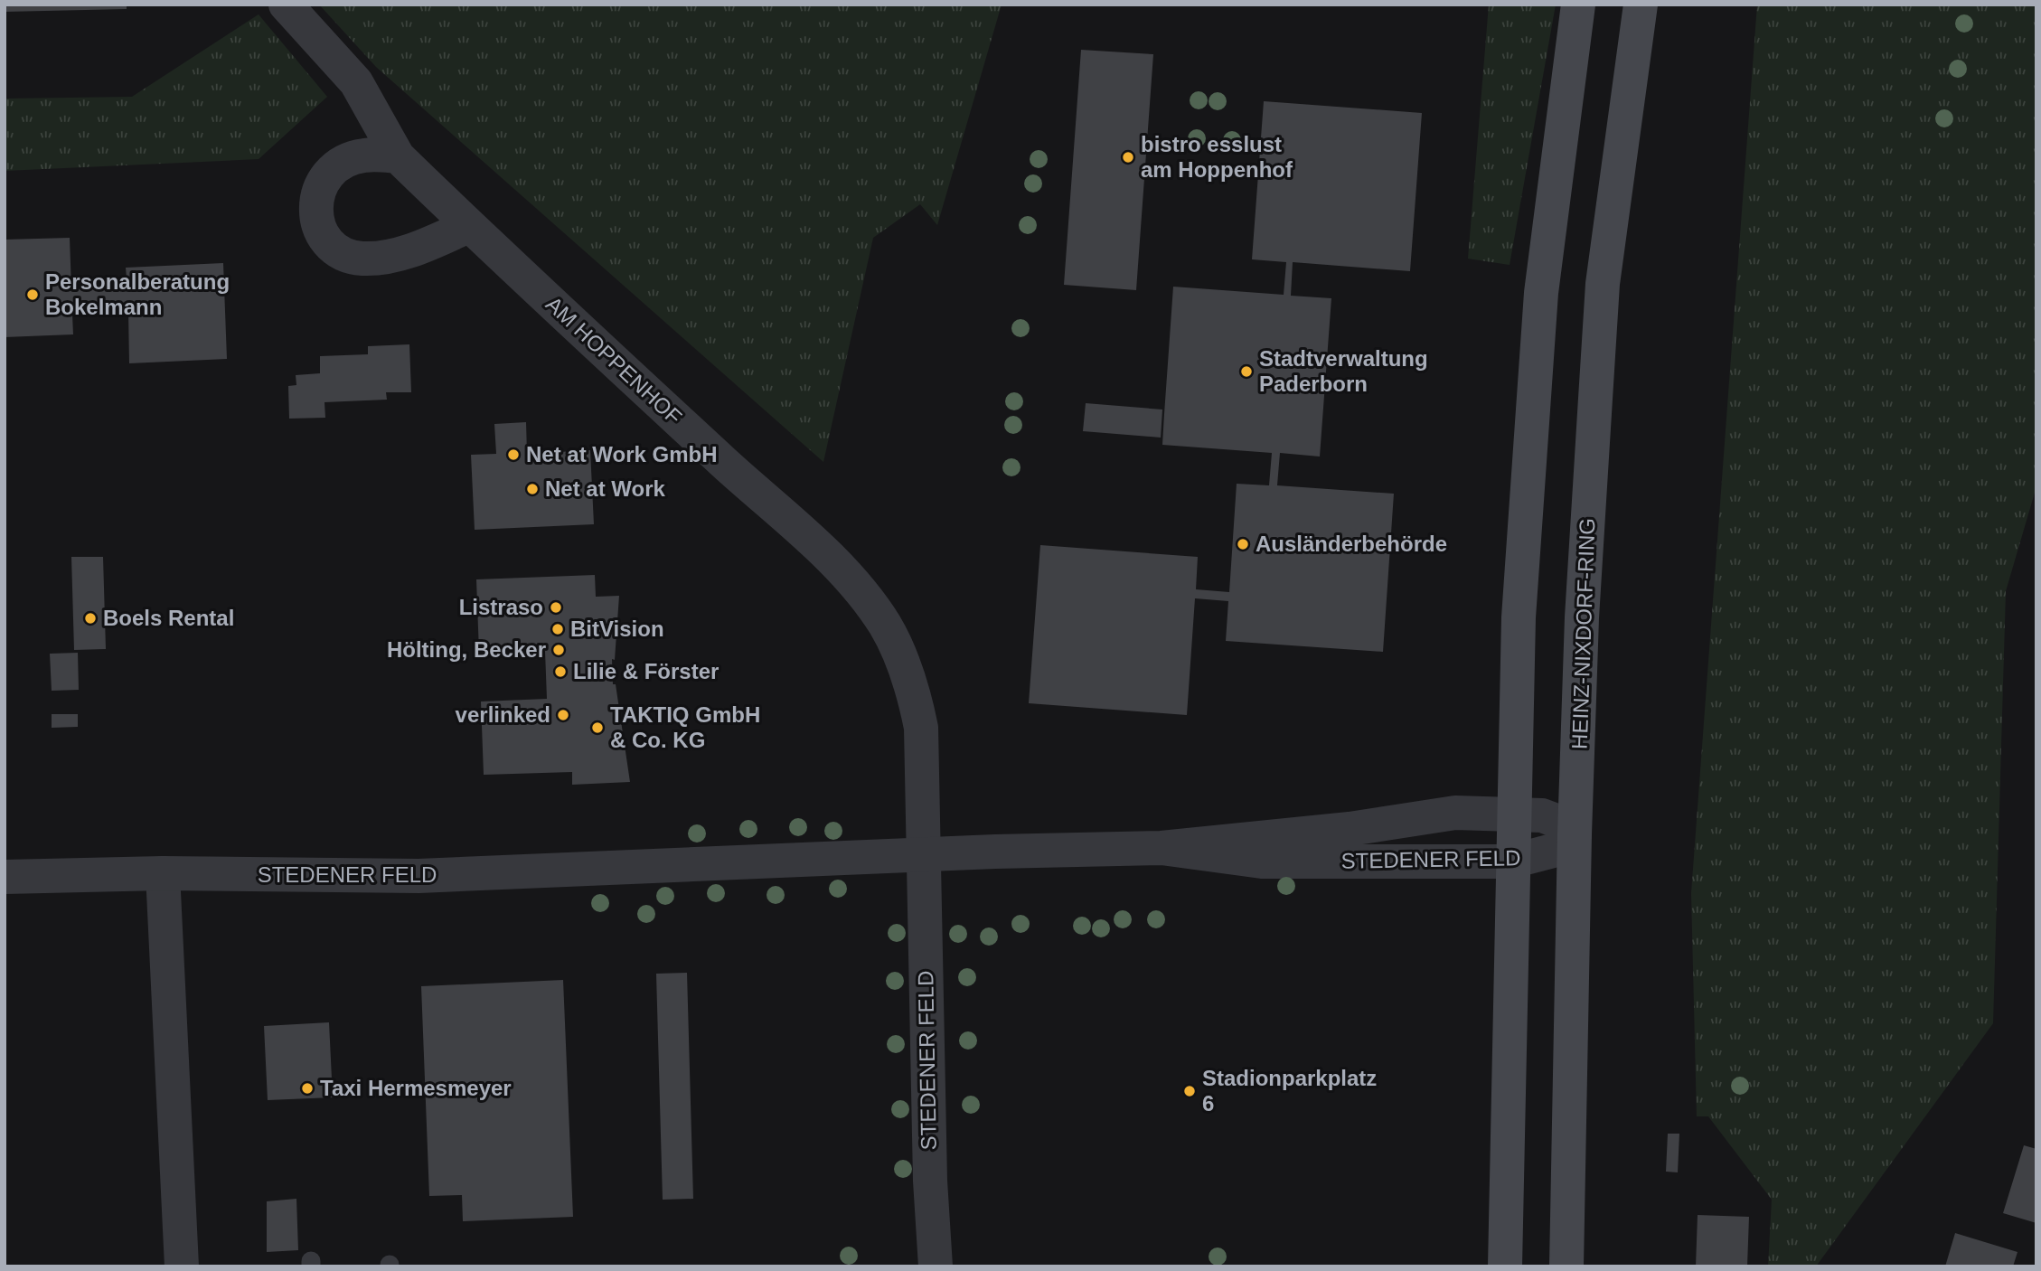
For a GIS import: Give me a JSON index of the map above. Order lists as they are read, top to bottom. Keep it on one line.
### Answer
{"streets":{"main road":["HEINZ-NIXDORF-RING"],"street":["AM HOPPENHOF","STEDENER FELD"]},"crossings":[["AM HOPPENHOF","STEDENER FELD"],["HEINZ-NIXDORF-RING","STEDENER FELD"]],"places":["bistro esslust am Hoppenhof","Personalberatung Bokelmann","Stadtverwaltung Paderborn","Net at Work GmbH","Net at Work","Ausländerbehörde","Listraso","Boels Rental","BitVision","Hölting, Becker","Lilie & Förster","verlinked","TAKTIQ GmbH & Co. KG","Taxi Hermesmeyer","Stadionparkplatz 6"]}
